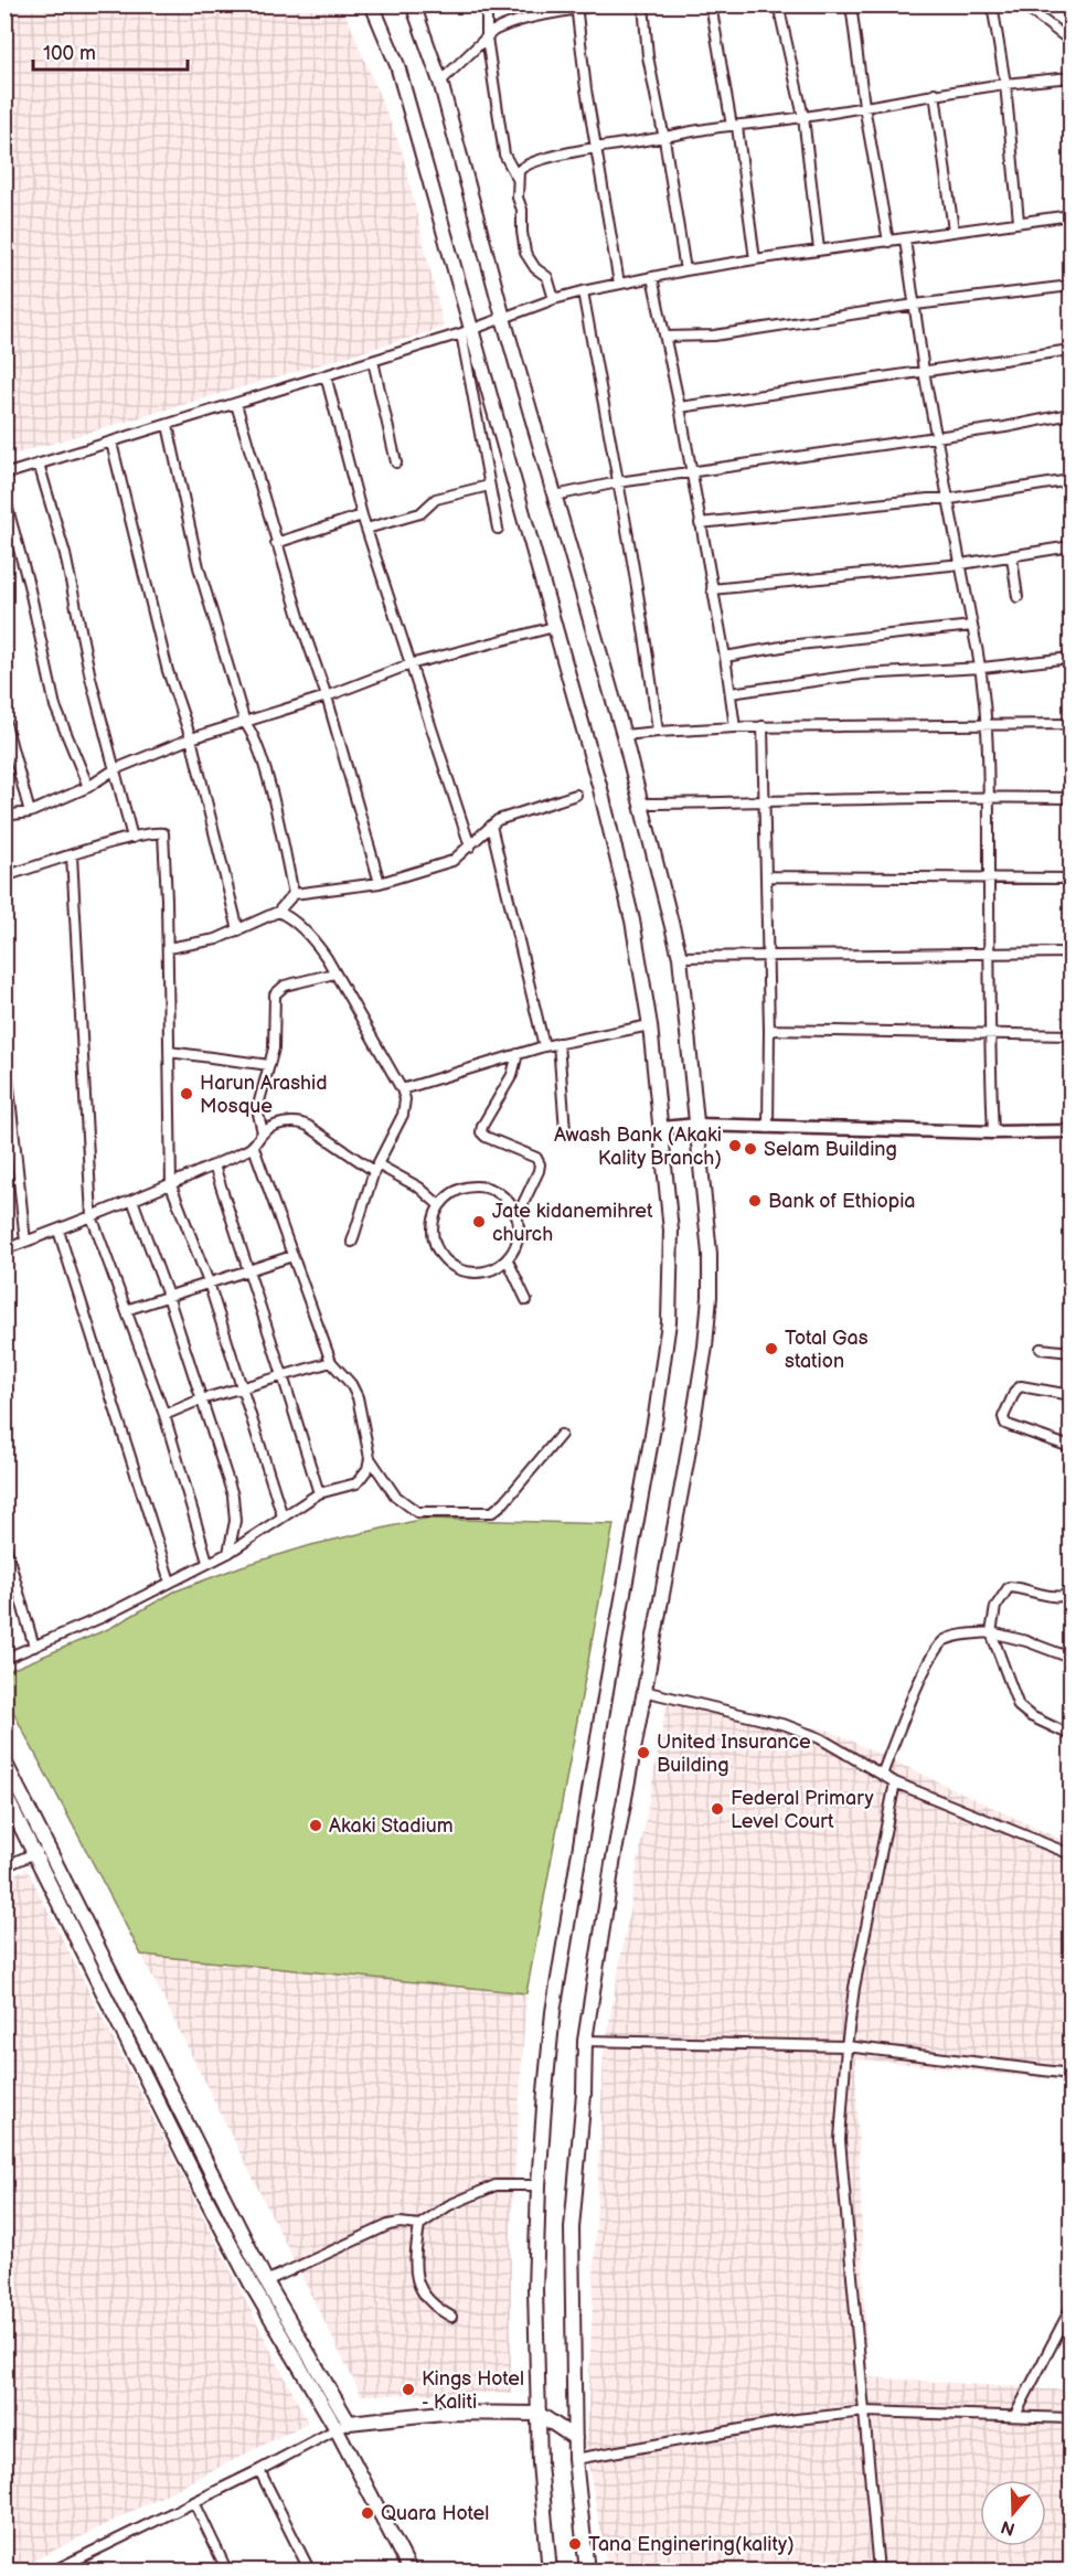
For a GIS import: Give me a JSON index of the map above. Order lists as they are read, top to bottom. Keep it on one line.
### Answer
{"places":["Harun Arashid Mosque","Awash Bank (Akaki Kality Branch)","Selam Building","Bank of Ethiopia","Jate kidanemihret church","Total Gas station","United Insurance Building","Federal Primary Level Court","Akaki Stadium","Kings Hotel - Kaliti","Quara Hotel","Tana Enginering(kality)"],"scale_bar":"100 m","north":"bottom"}
